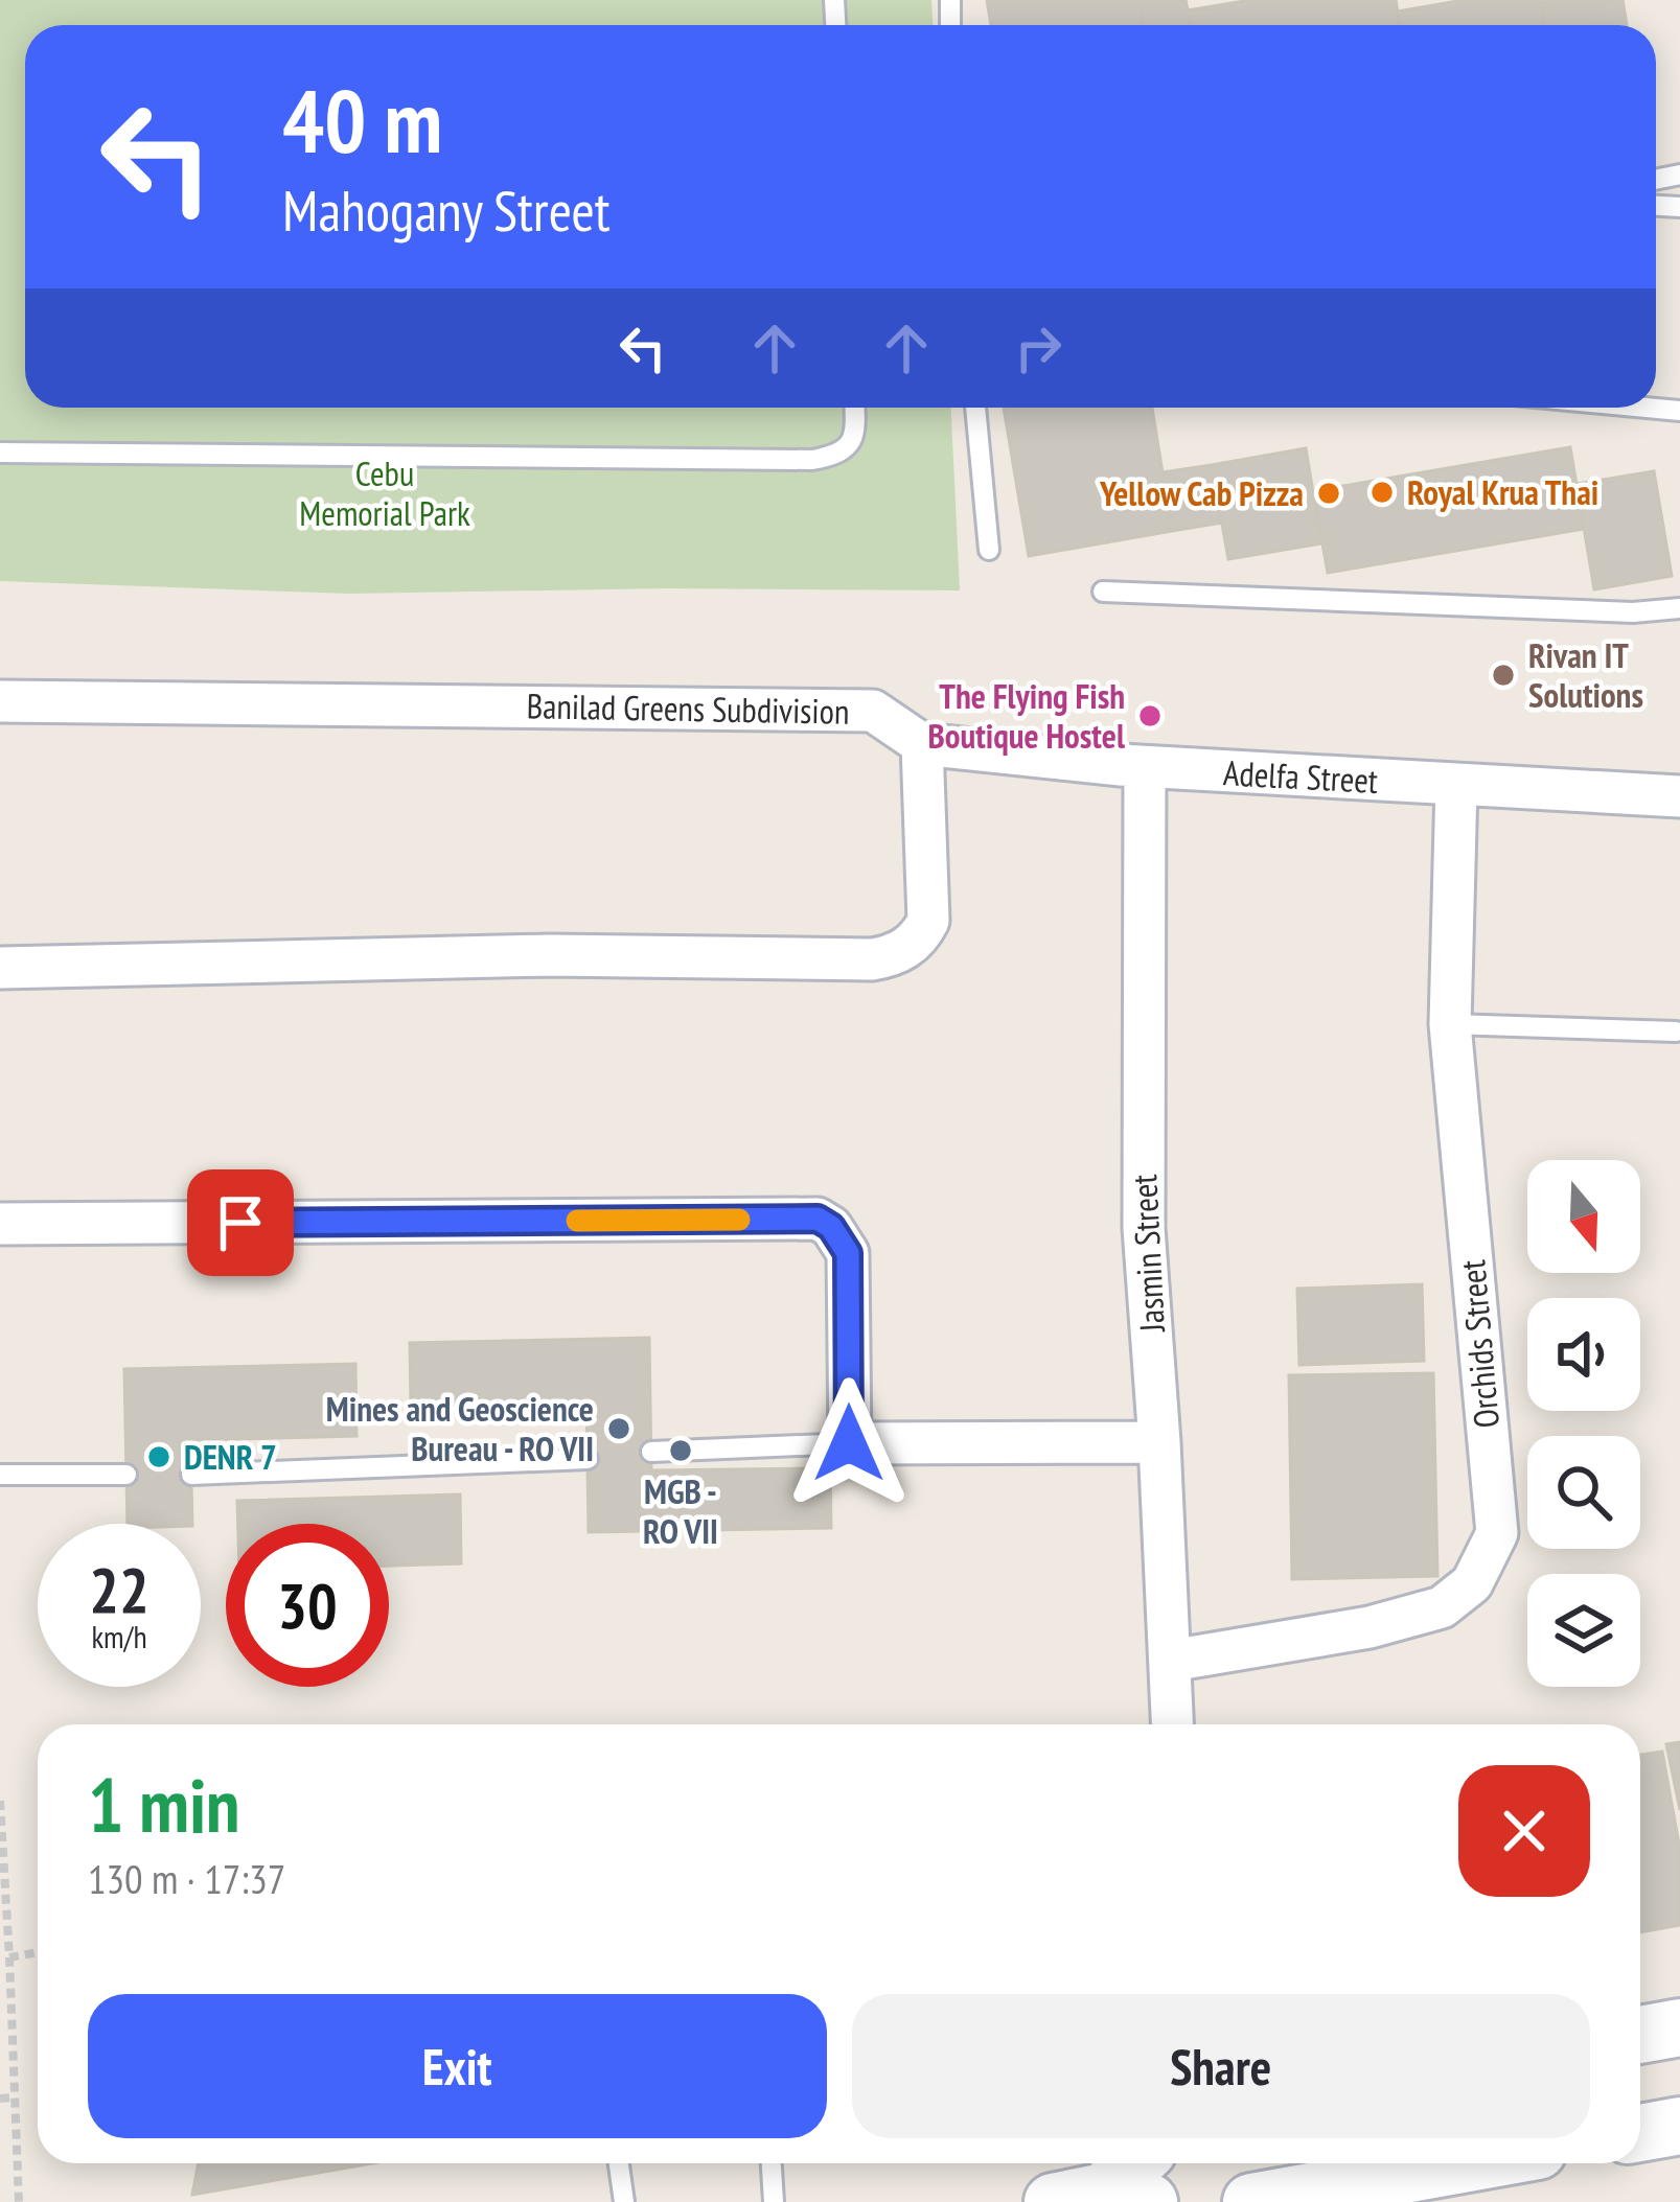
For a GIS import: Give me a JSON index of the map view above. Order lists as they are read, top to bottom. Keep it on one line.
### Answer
{"streets":{"street":["Banilad Greens Subdivision","Adelfa Street","Jasmin Street","Orchids Street"]},"crossings":[["Banilad Greens Subdivision","Adelfa Street"],["Adelfa Street","Jasmin Street"],["Adelfa Street","Orchids Street"],["Jasmin Street","Orchids Street"]],"parks":["Cebu Memorial Park"],"places":["Royal Krua Thai","Yellow Cab Pizza","Rivan IT Solutions","The Flying Fish Boutique Hostel","Mines and Geoscience Bureau - RO VII","MGB - RO VII","DENR 7"],"north":"bottom","page":{"turn":["40 m","Mahogany Street"],"speed":"22 km/h","limit":"30","heading":["1 min","130 m · 17:37"],"buttons":["Exit","Share"]}}
